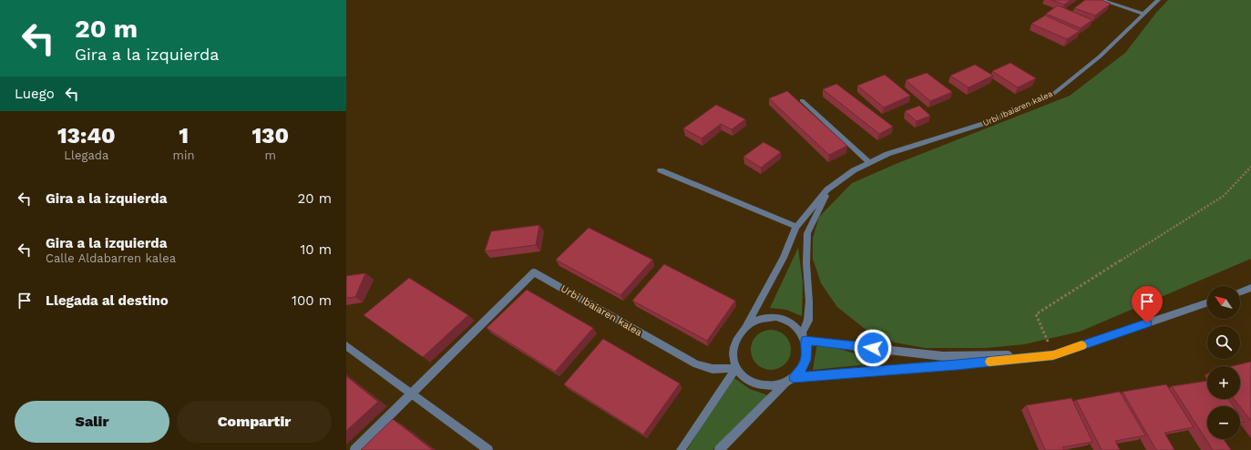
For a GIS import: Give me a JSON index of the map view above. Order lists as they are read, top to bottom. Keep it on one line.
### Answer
{"streets":{"street":["Urbi Ibaiaren kalea"]},"north":"top left","page":{"turn":["20 m","Gira a la izquierda"],"then":"Luego","eta":["13:40","Llegada","1","min","130","m"],"list":[{"name":"Gira a la izquierda","value":"20 m"},{"name":"Gira a la izquierda","note":"Calle Aldabarren kalea","value":"10 m"},{"name":"Llegada al destino","value":"100 m"}],"map_buttons":["+","−"],"buttons":["Salir","Compartir"]}}
